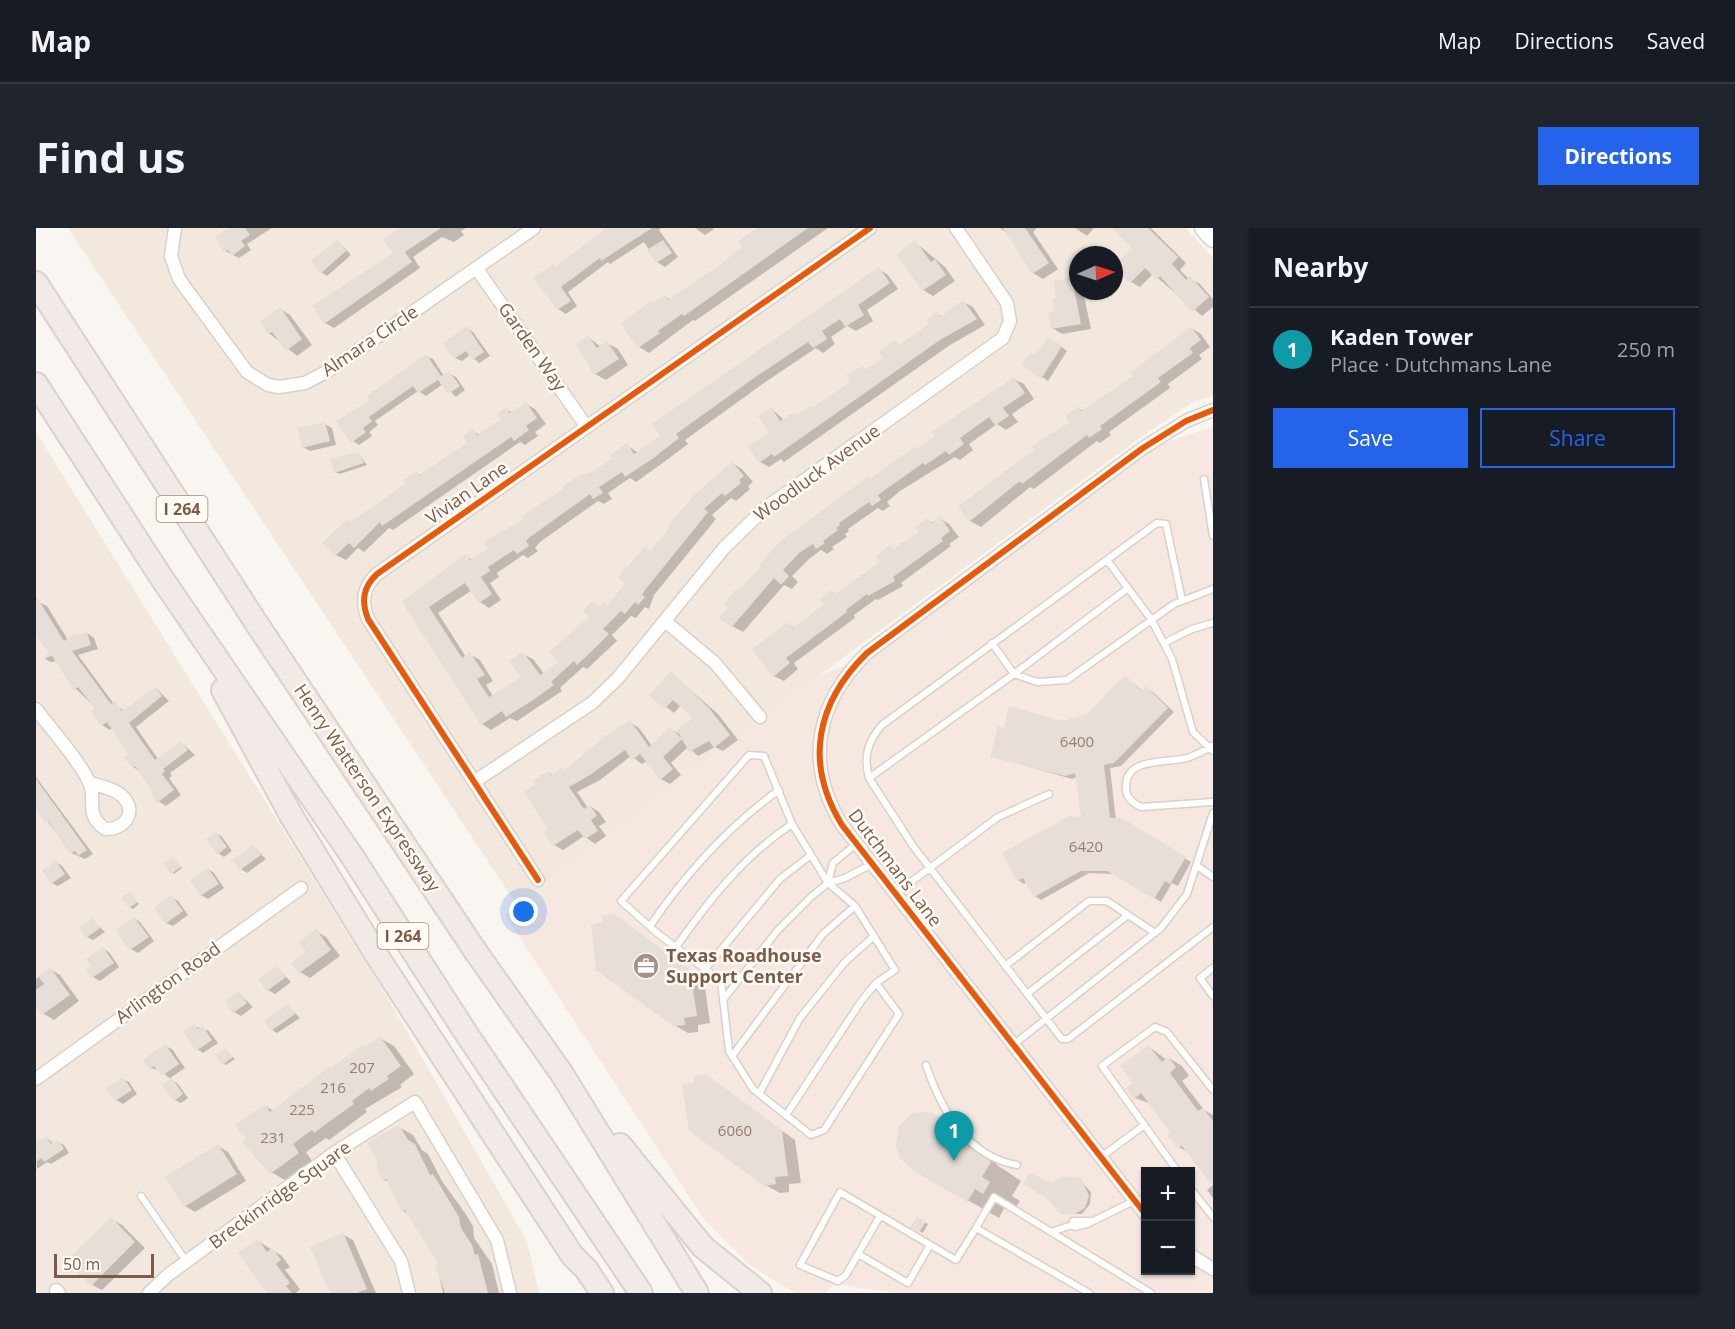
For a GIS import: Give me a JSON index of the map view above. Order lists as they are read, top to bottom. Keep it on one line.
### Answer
{"streets":{"highway":["I 264","Henry Watterson Expressway"],"street":["Almara Circle","Garden Way","Woodluck Avenue","Vivian Lane","Dutchmans Lane","Arlington Road","Breckinridge Square"]},"crossings":[["Almara Circle","Garden Way"],["Garden Way","Vivian Lane"],["Woodluck Avenue","Vivian Lane"]],"places":{"office":["Texas Roadhouse Support Center"]},"house_numbers":["6400","6420","207","216","225","6060","231"],"scale_bar":"50 m","north":"right","page":{"header":"Map","nav":["Map","Directions","Saved"],"buttons":["Directions",["Save","Share"]],"title":"Find us","heading":"Nearby","list":[{"mark":"1","name":"Kaden Tower","note":"Place · Dutchmans Lane","value":"250 m"}],"pins":"1","map_buttons":["+","−"],"scale":"50 m"}}
